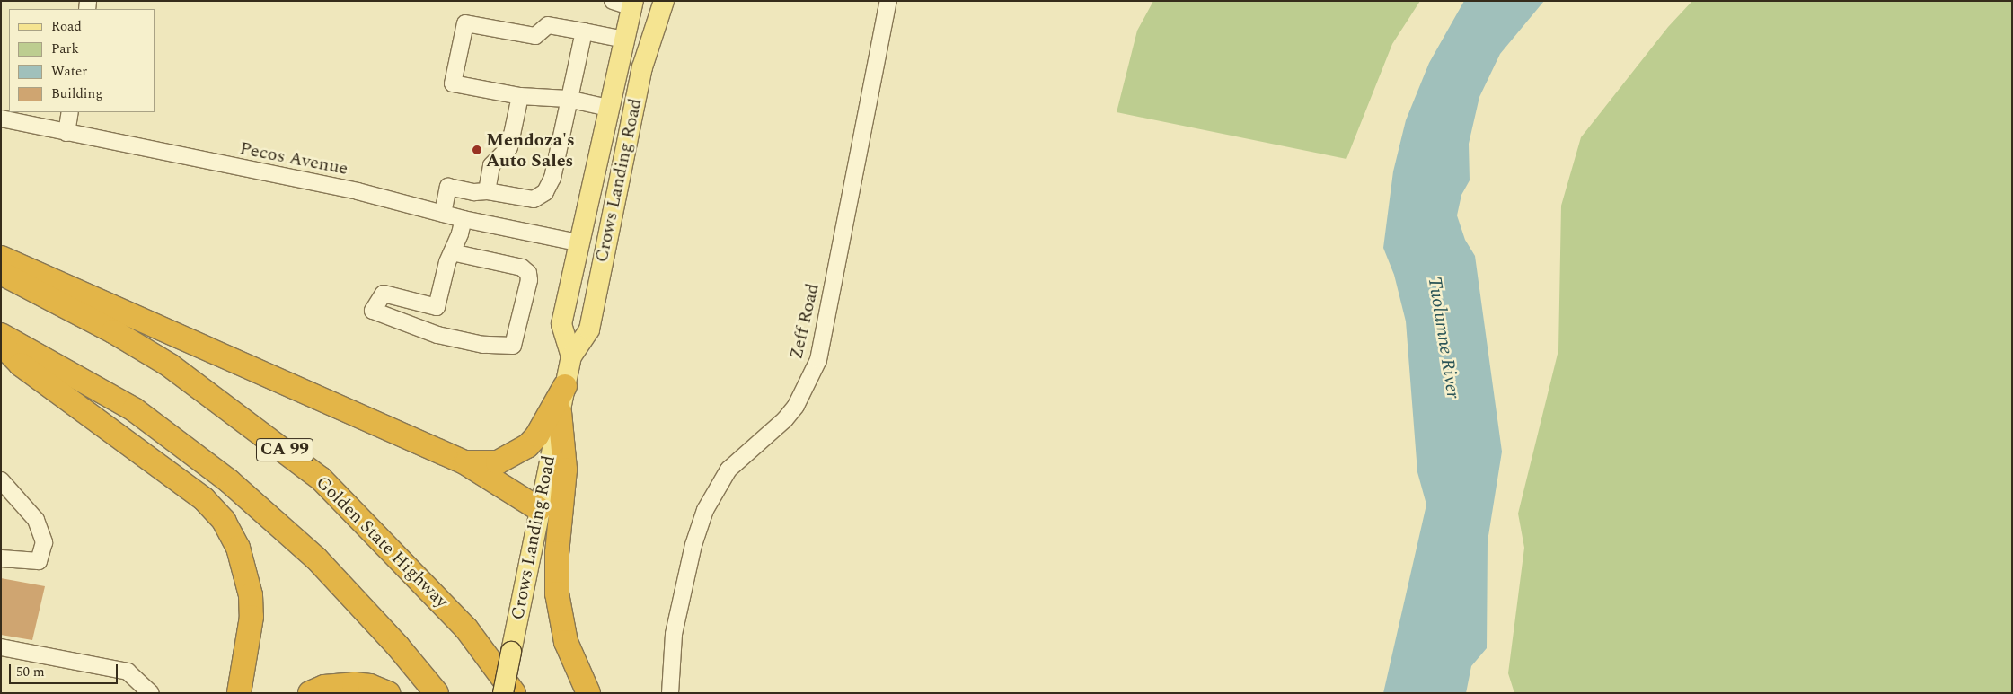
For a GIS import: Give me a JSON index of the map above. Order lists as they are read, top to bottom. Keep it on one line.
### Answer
{"streets":{"highway":["CA 99","Golden State Highway"],"main road":["Crows Landing Road"],"street":["Pecos Avenue","Zeff Road"]},"crossings":[["Pecos Avenue","Crows Landing Road"]],"water":["Tuolumne River"],"places":["Mendoza's Auto Sales"],"legend":["Road","Park","Water","Building"],"scale_bar":"50 m"}
